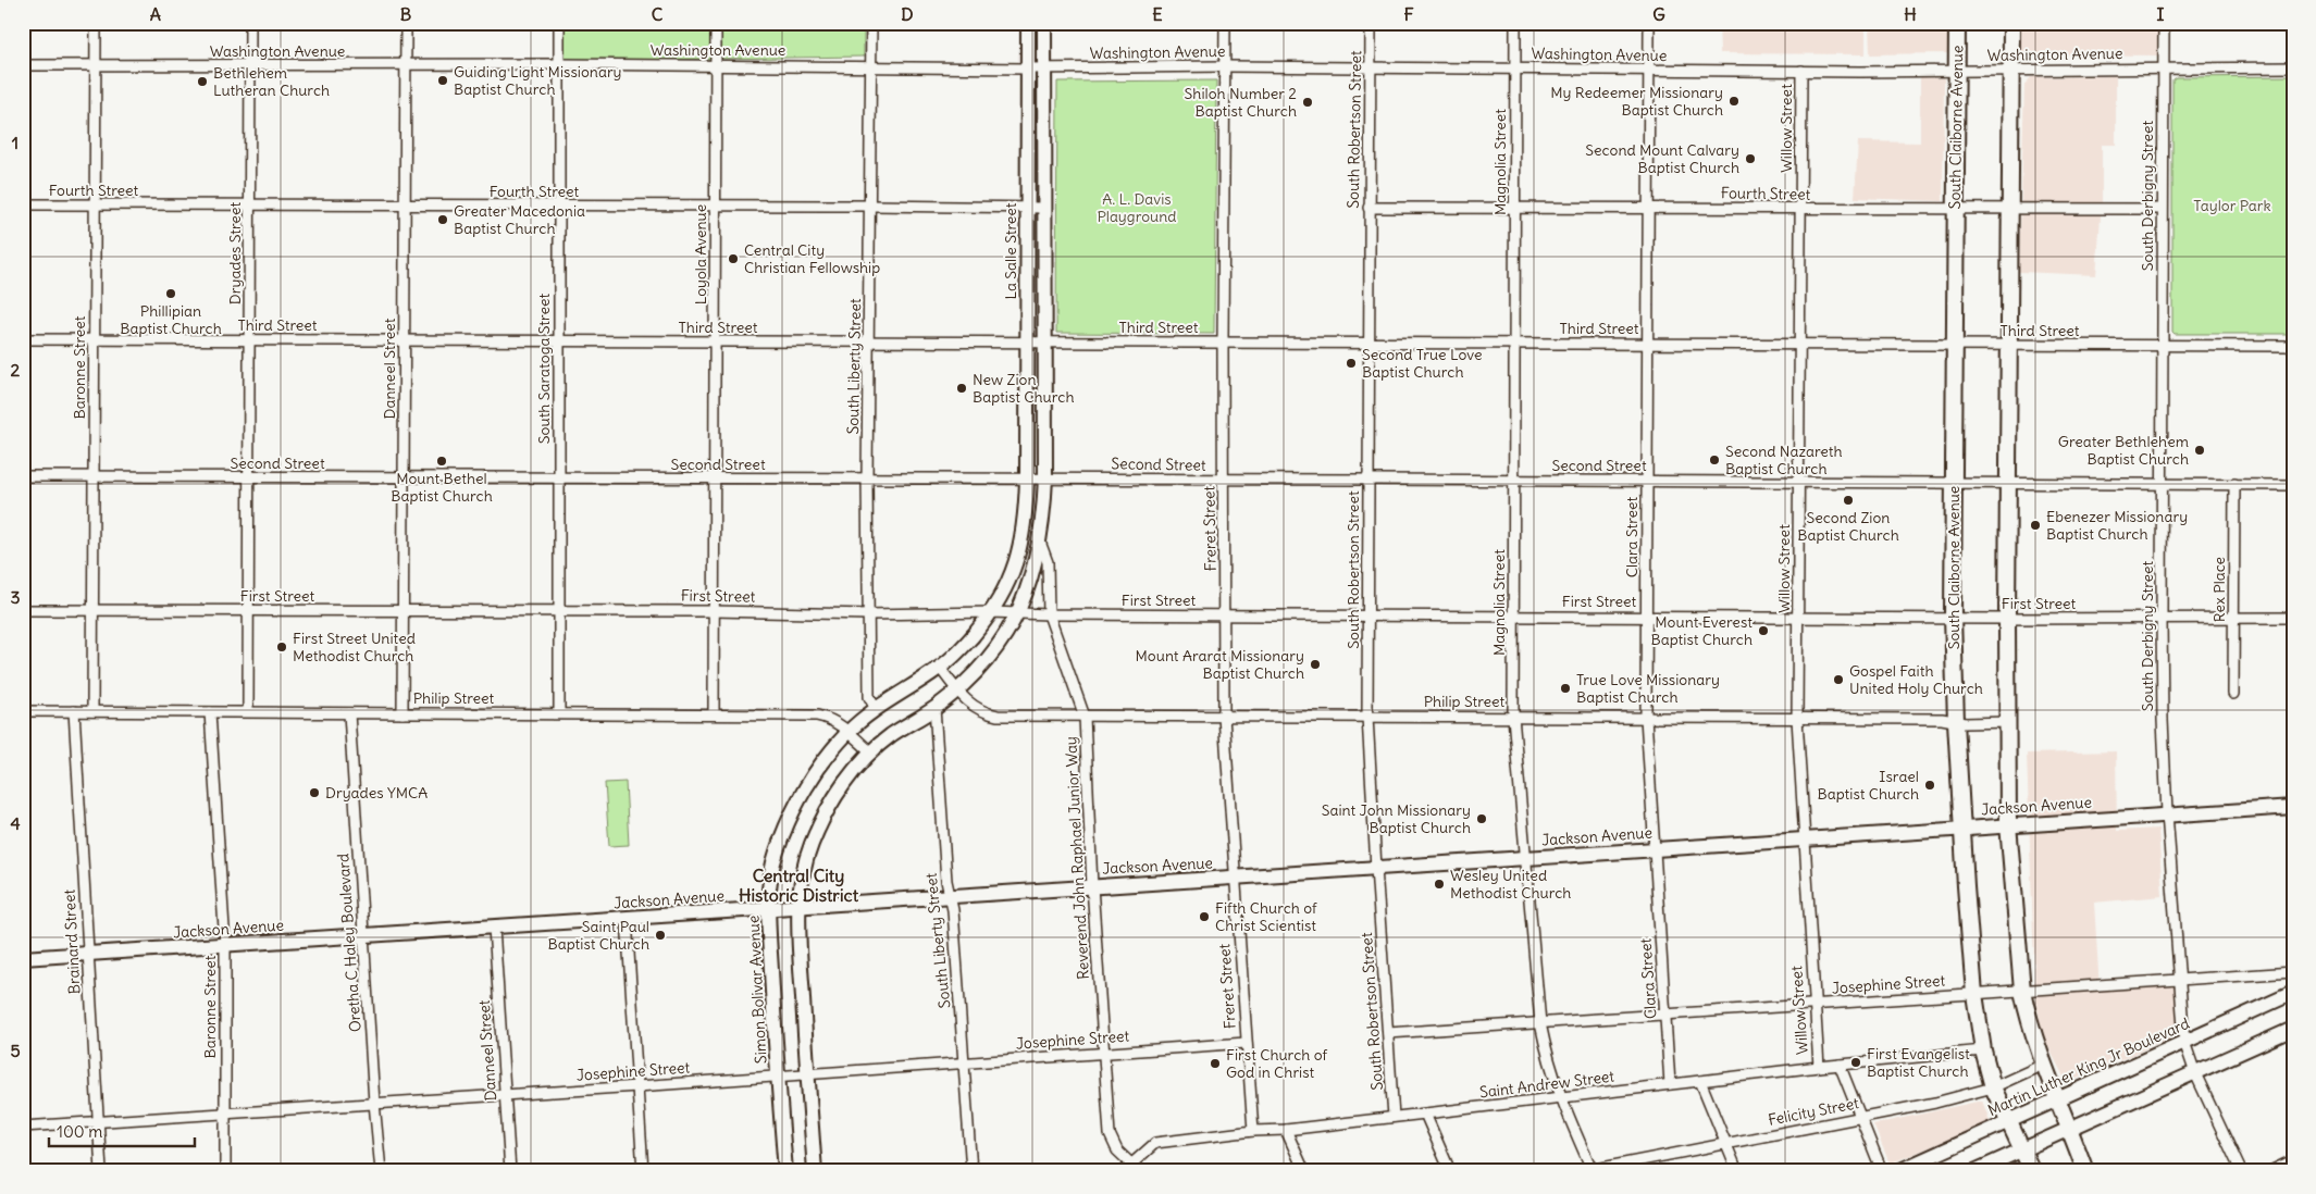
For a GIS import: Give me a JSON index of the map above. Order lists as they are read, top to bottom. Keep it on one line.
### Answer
{"streets":{"main road":["South Claiborne Avenue"],"street":["Washington Avenue","Willow Street","South Robertson Street","Magnolia Street","Fourth Street","South Derbigny Street","La Salle Street","Dryades Street","Loyola Avenue","Third Street","South Liberty Street","Baronne Street","Danneel Street","South Saratoga Street","Second Street","Freret Street","Clara Street","Rex Place","First Street","Philip Street","Jackson Avenue","Reverend John Raphael Junior Way","Brainard Street","Oretha C Haley Boulevard","Josephine Street","Simon Bolivar Avenue","Martin Luther King Jr Boulevard","Saint Andrew Street","Felicity Street"]},"crossings":[["Washington Avenue","South Claiborne Avenue"],["Washington Avenue","Willow Street"],["Washington Avenue","South Robertson Street"],["Washington Avenue","Magnolia Street"],["Washington Avenue","South Derbigny Street"],["Washington Avenue","La Salle Street"],["Washington Avenue","Dryades Street"],["Washington Avenue","Loyola Avenue"],["Washington Avenue","South Liberty Street"],["Washington Avenue","Baronne Street"],["Washington Avenue","Danneel Street"],["Washington Avenue","South Saratoga Street"],["Washington Avenue","Freret Street"],["Washington Avenue","Clara Street"],["South Claiborne Avenue","Fourth Street"],["South Claiborne Avenue","Third Street"],["South Claiborne Avenue","Second Street"],["South Claiborne Avenue","First Street"],["South Claiborne Avenue","Philip Street"],["South Claiborne Avenue","Jackson Avenue"],["South Claiborne Avenue","Josephine Street"],["South Claiborne Avenue","Martin Luther King Jr Boulevard"],["South Claiborne Avenue","Saint Andrew Street"],["South Claiborne Avenue","Felicity Street"],["Willow Street","Fourth Street"],["Willow Street","Third Street"],["Willow Street","Second Street"],["Willow Street","First Street"],["Willow Street","Philip Street"],["Willow Street","Jackson Avenue"],["Willow Street","Josephine Street"],["Willow Street","Saint Andrew Street"],["South Robertson Street","Fourth Street"],["South Robertson Street","Third Street"],["South Robertson Street","Second Street"],["South Robertson Street","First Street"],["South Robertson Street","Philip Street"],["South Robertson Street","Jackson Avenue"],["South Robertson Street","Josephine Street"],["South Robertson Street","Saint Andrew Street"],["Magnolia Street","Fourth Street"],["Magnolia Street","Third Street"],["Magnolia Street","Second Street"],["Magnolia Street","First Street"],["Magnolia Street","Philip Street"],["Magnolia Street","Jackson Avenue"],["Magnolia Street","Josephine Street"],["Magnolia Street","Saint Andrew Street"],["Magnolia Street","Felicity Street"],["Fourth Street","South Derbigny Street"],["Fourth Street","La Salle Street"],["Fourth Street","Dryades Street"],["Fourth Street","Loyola Avenue"],["Fourth Street","South Liberty Street"],["Fourth Street","Baronne Street"],["Fourth Street","Danneel Street"],["Fourth Street","South Saratoga Street"],["Fourth Street","Clara Street"],["South Derbigny Street","Third Street"],["South Derbigny Street","Second Street"],["South Derbigny Street","First Street"],["South Derbigny Street","Jackson Avenue"],["South Derbigny Street","Josephine Street"],["South Derbigny Street","Martin Luther King Jr Boulevard"],["La Salle Street","Third Street"],["La Salle Street","Second Street"],["La Salle Street","Simon Bolivar Avenue"],["Dryades Street","Third Street"],["Dryades Street","Second Street"],["Dryades Street","First Street"],["Dryades Street","Philip Street"],["Loyola Avenue","Third Street"],["Loyola Avenue","Second Street"],["Loyola Avenue","First Street"],["Loyola Avenue","Philip Street"],["Third Street","South Liberty Street"],["Third Street","Baronne Street"],["Third Street","Danneel Street"],["Third Street","South Saratoga Street"],["Third Street","Freret Street"],["Third Street","Clara Street"],["South Liberty Street","Second Street"],["South Liberty Street","First Street"],["South Liberty Street","Jackson Avenue"],["South Liberty Street","Josephine Street"],["South Liberty Street","Simon Bolivar Avenue"],["Baronne Street","Second Street"],["Baronne Street","First Street"],["Baronne Street","Philip Street"],["Baronne Street","Jackson Avenue"],["Baronne Street","Josephine Street"],["Danneel Street","Second Street"],["Danneel Street","First Street"],["Danneel Street","Philip Street"],["Danneel Street","Jackson Avenue"],["Danneel Street","Josephine Street"],["South Saratoga Street","Second Street"],["South Saratoga Street","First Street"],["South Saratoga Street","Philip Street"],["Second Street","Freret Street"],["Second Street","Clara Street"],["Second Street","Rex Place"],["Second Street","Simon Bolivar Avenue"],["Freret Street","First Street"],["Freret Street","Philip Street"],["Freret Street","Jackson Avenue"],["Freret Street","Josephine Street"],["Freret Street","Saint Andrew Street"],["Clara Street","First Street"],["Clara Street","Philip Street"],["Clara Street","Jackson Avenue"],["Clara Street","Josephine Street"],["Clara Street","Saint Andrew Street"],["Rex Place","First Street"],["First Street","Reverend John Raphael Junior Way"],["First Street","Simon Bolivar Avenue"],["Philip Street","Reverend John Raphael Junior Way"],["Philip Street","Brainard Street"],["Philip Street","Oretha C Haley Boulevard"],["Philip Street","Simon Bolivar Avenue"],["Jackson Avenue","Reverend John Raphael Junior Way"],["Jackson Avenue","Brainard Street"],["Jackson Avenue","Oretha C Haley Boulevard"],["Jackson Avenue","Simon Bolivar Avenue"],["Reverend John Raphael Junior Way","Josephine Street"],["Reverend John Raphael Junior Way","Saint Andrew Street"],["Brainard Street","Josephine Street"],["Oretha C Haley Boulevard","Josephine Street"],["Josephine Street","Simon Bolivar Avenue"]],"districts":["Central City Historic District"],"parks":["A. L. Davis Playground","Taylor Park"],"places":["Guiding Light Missionary Baptist Church","Bethlehem Lutheran Church","My Redeemer Missionary Baptist Church","Shiloh Number 2 Baptist Church","Second Mount Calvary Baptist Church","Greater Macedonia Baptist Church","Central City Christian Fellowship","Phillipian Baptist Church","Second True Love Baptist Church","New Zion Baptist Church","Greater Bethlehem Baptist Church","Second Nazareth Baptist Church","Mount Bethel Baptist Church","Second Zion Baptist Church","Ebenezer Missionary Baptist Church","Mount Everest Baptist Church","First Street United Methodist Church","Mount Ararat Missionary Baptist Church","Gospel Faith United Holy Church","True Love Missionary Baptist Church","Israel Baptist Church","Dryades YMCA","Saint John Missionary Baptist Church","Wesley United Methodist Church","Fifth Church of Christ Scientist","Saint Paul Baptist Church","First Evangelist Baptist Church","First Church of God in Christ"],"scale_bar":"100 m","grid":{"columns":["A","B","C","D","E","F","G","H","I"],"rows":["1","2","3","4","5"]}}
